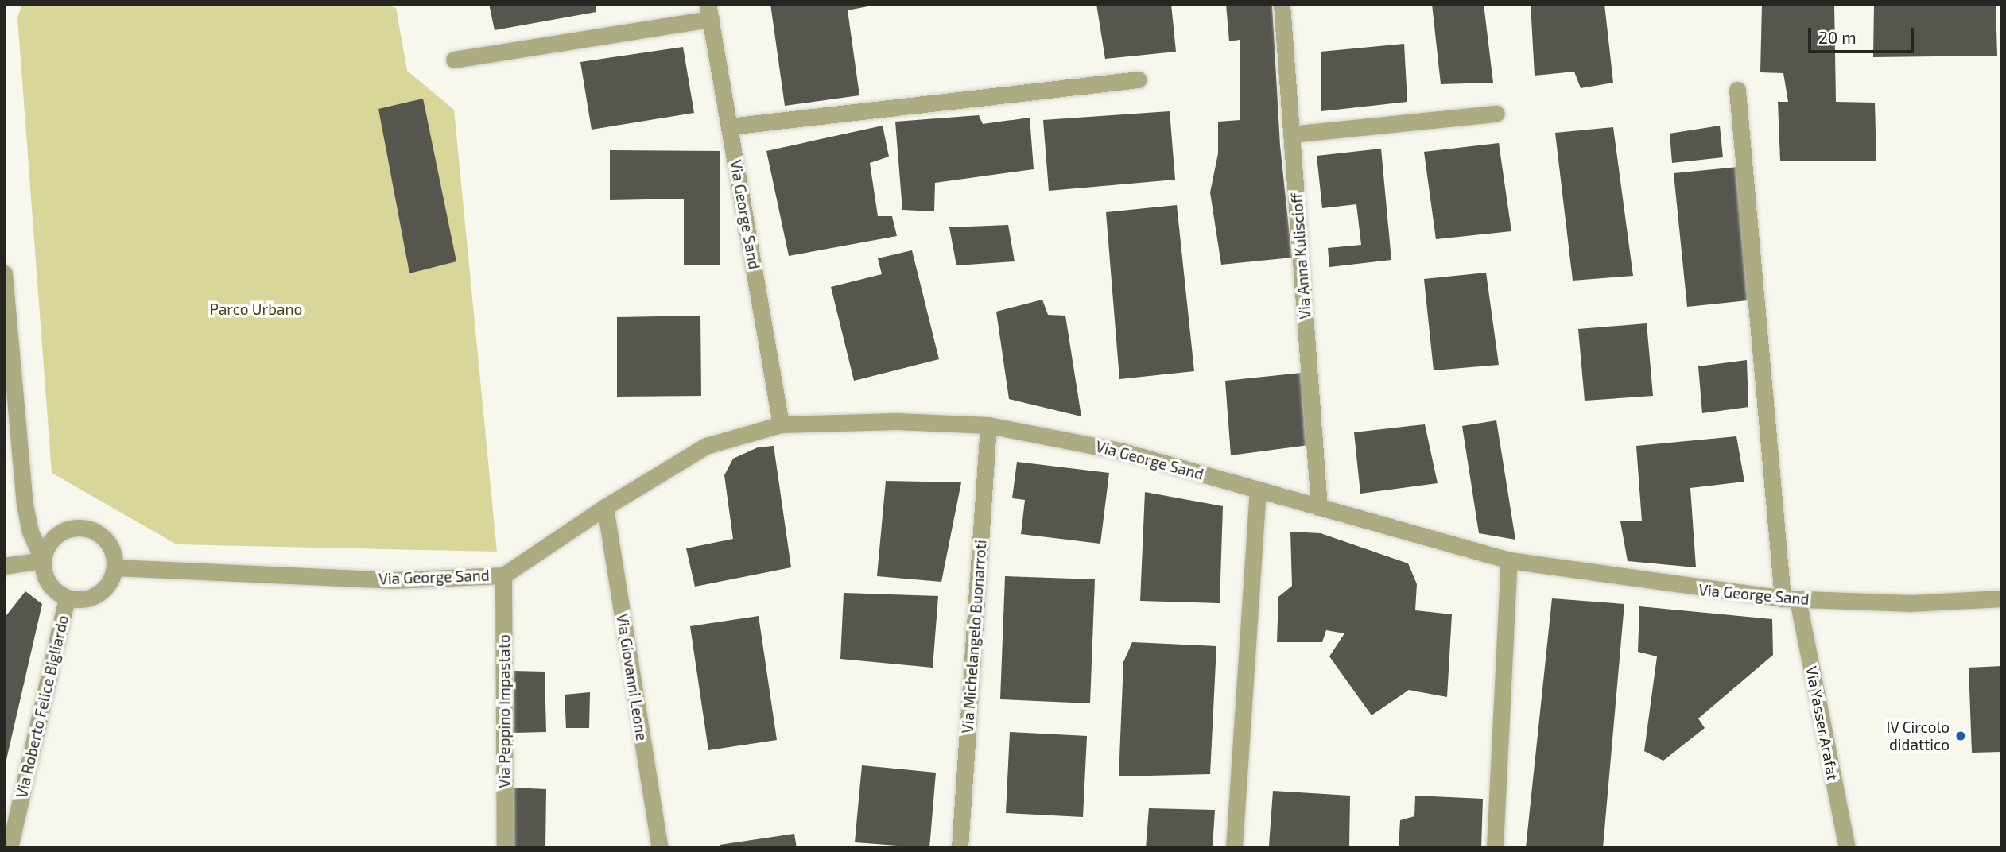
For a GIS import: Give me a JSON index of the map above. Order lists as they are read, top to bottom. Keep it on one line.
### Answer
{"streets":{"street":["Via George Sand","Via Anna Kuliscioff","Via Michelangelo Buonarroti","Via Giovanni Leone","Via Roberto Felice Bigliardo","Via Peppino Impastato","Via Yasser Arafat"]},"crossings":[["Via George Sand","Via Anna Kuliscioff"],["Via George Sand","Via Michelangelo Buonarroti"],["Via George Sand","Via Giovanni Leone"],["Via George Sand","Via Roberto Felice Bigliardo"],["Via George Sand","Via Peppino Impastato"],["Via George Sand","Via Yasser Arafat"]],"parks":["Parco Urbano"],"places":["IV Circolo didattico"],"scale_bar":"20 m"}
